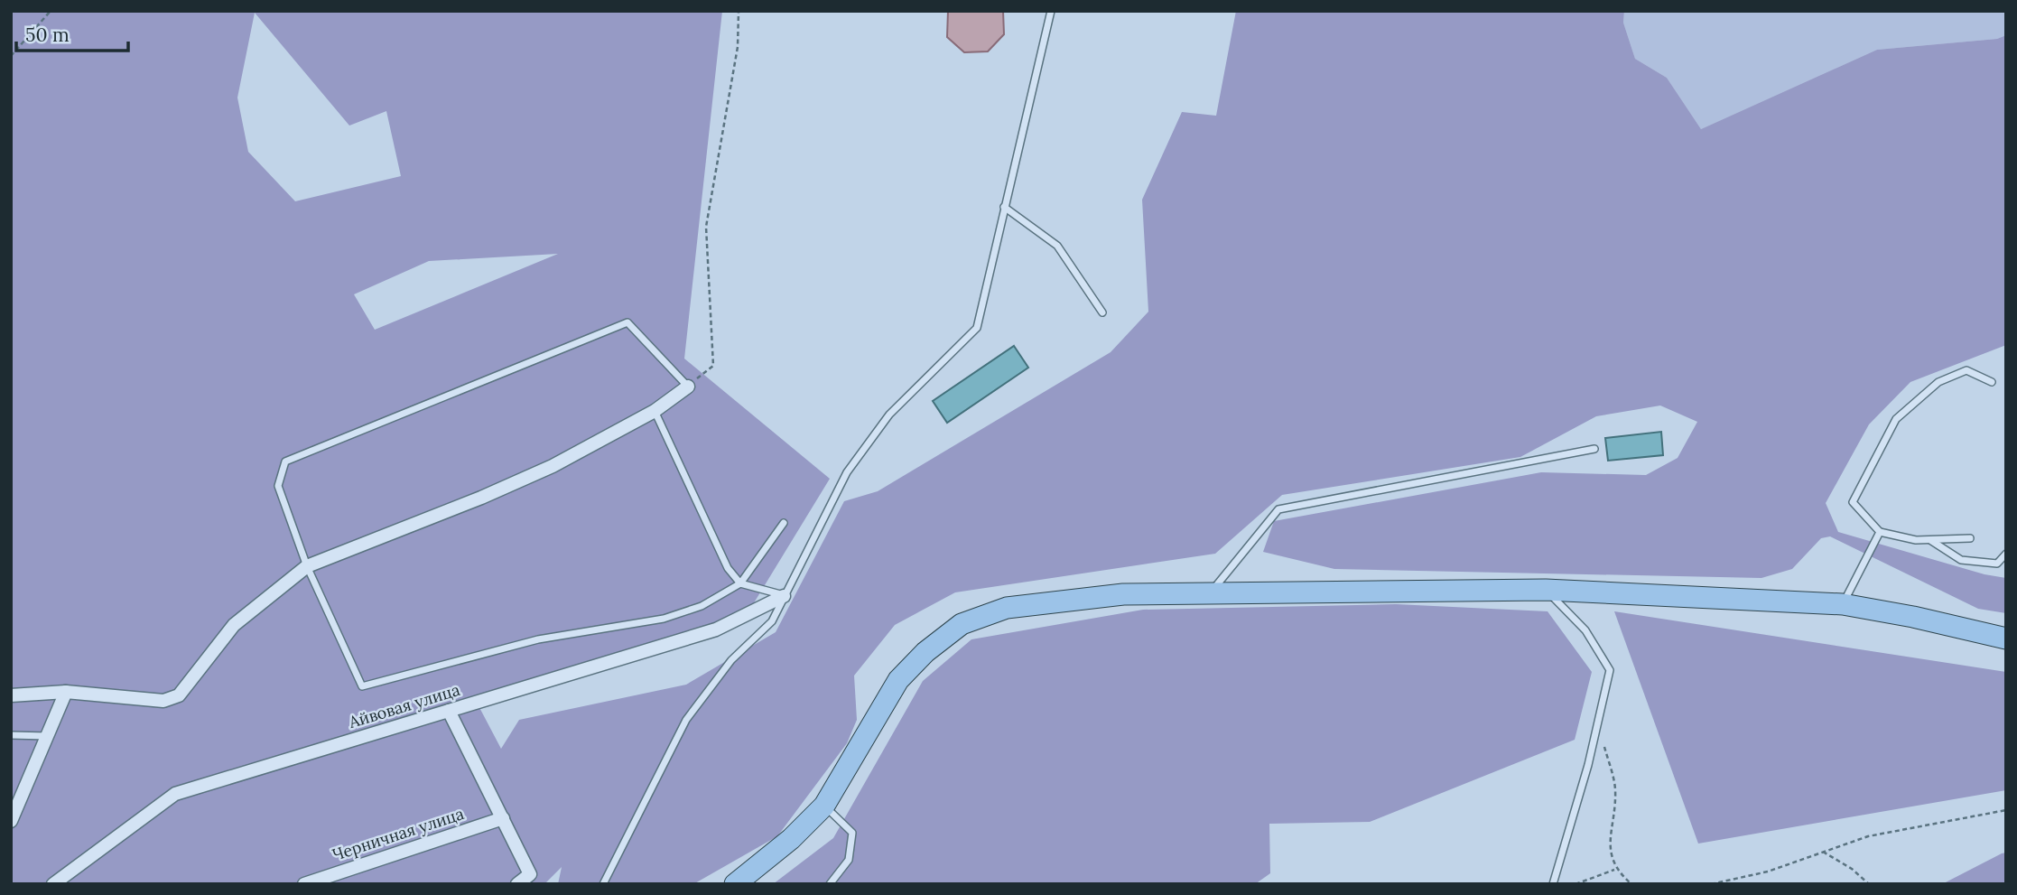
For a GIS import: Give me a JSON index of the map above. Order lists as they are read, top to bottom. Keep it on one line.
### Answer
{"streets":{"street":["Айвовая улица","Черничная улица"]},"scale_bar":"50 m"}
